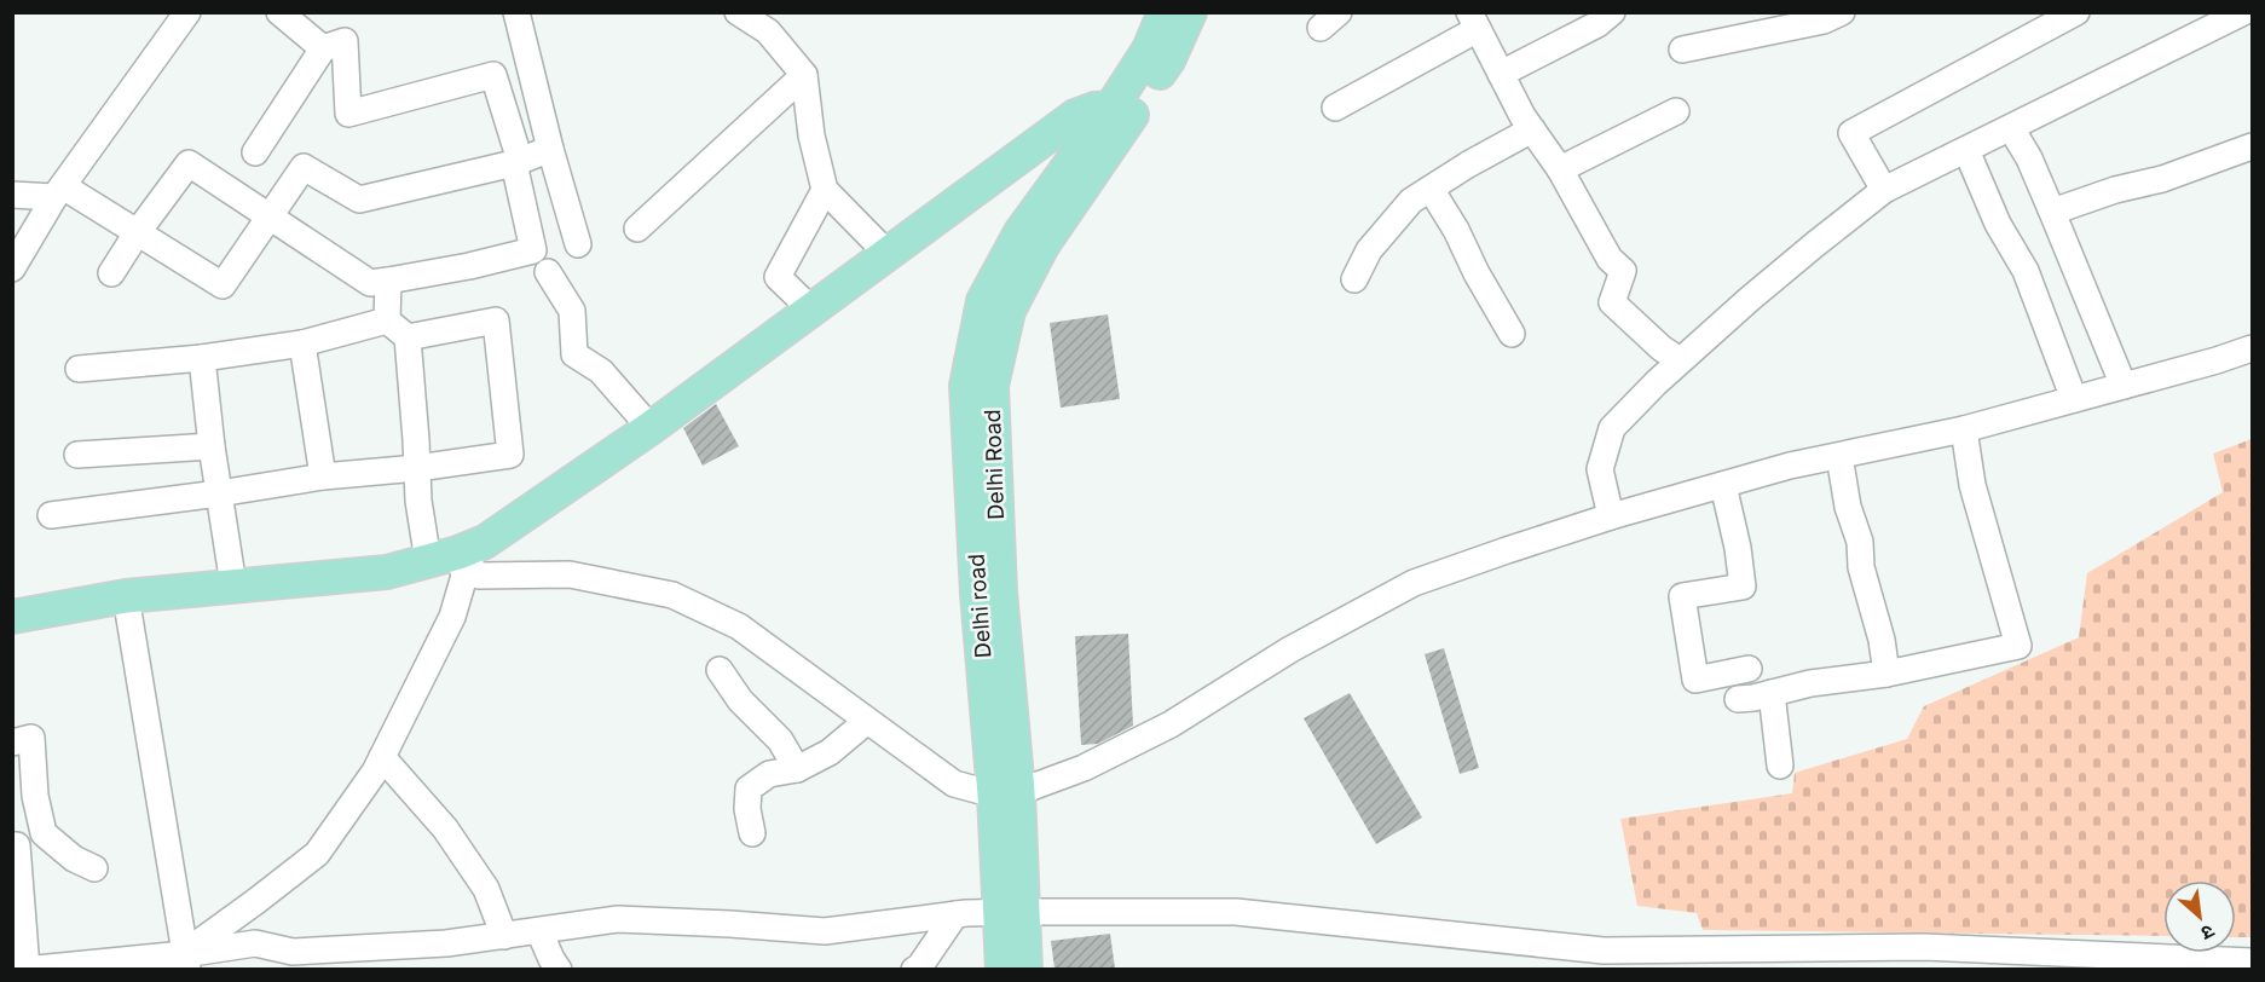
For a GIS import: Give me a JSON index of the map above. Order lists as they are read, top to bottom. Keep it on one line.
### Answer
{"streets":{"main road":["Delhi Road"]},"north":"bottom right"}
